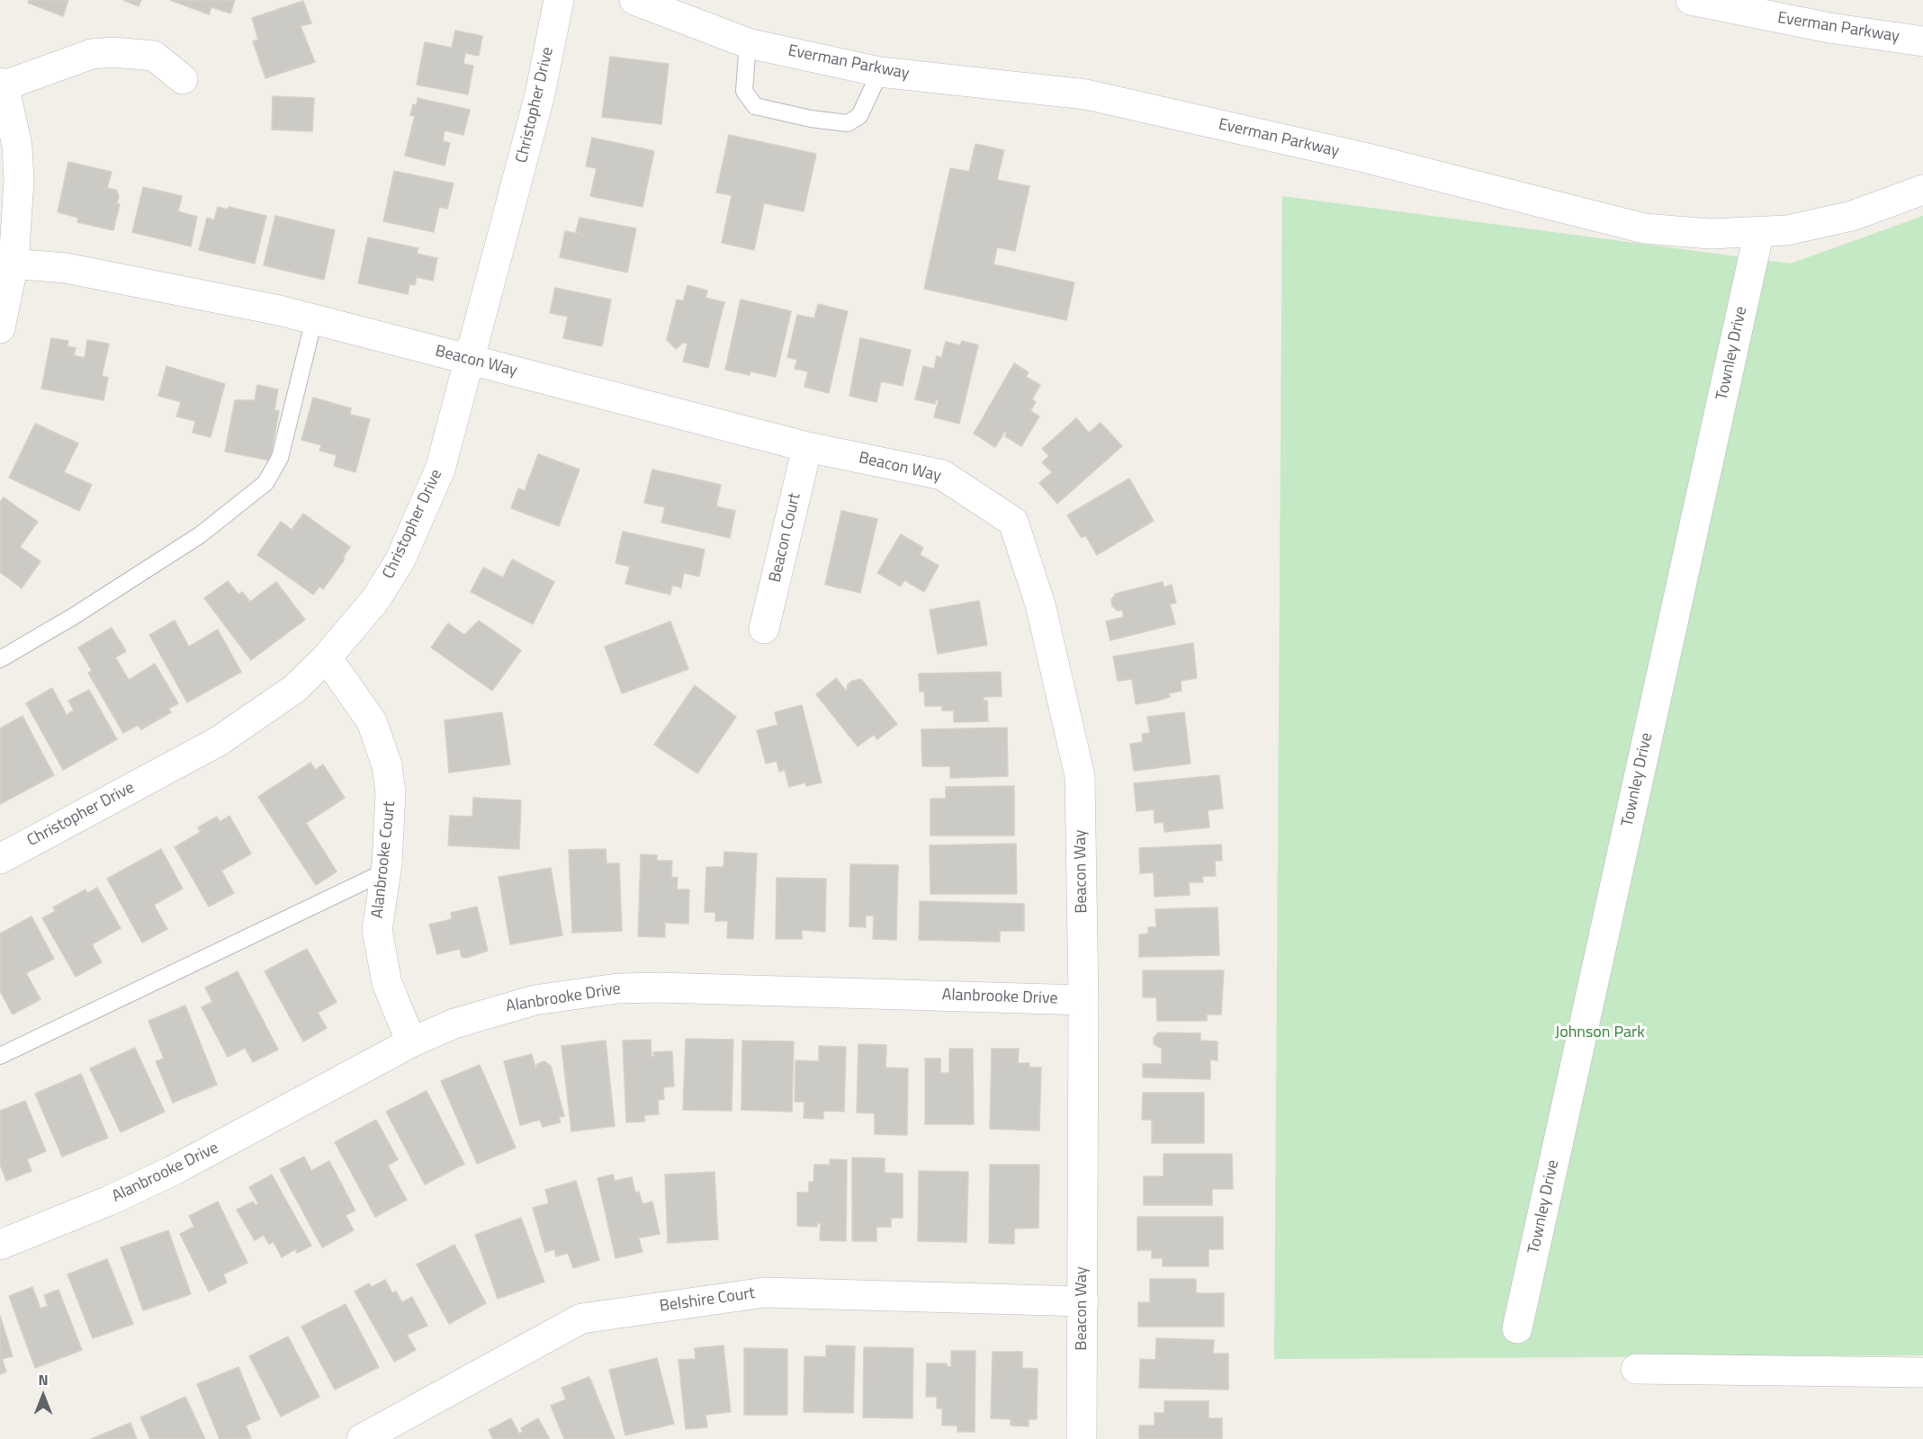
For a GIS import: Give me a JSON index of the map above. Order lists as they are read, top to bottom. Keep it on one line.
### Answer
{"streets":{"street":["Everman Parkway","Christopher Drive","Townley Drive","Beacon Way","Beacon Court","Alanbrooke Court","Alanbrooke Drive","Belshire Court"]},"crossings":[["Everman Parkway","Townley Drive"],["Christopher Drive","Beacon Way"],["Christopher Drive","Alanbrooke Court"],["Beacon Way","Beacon Court"],["Beacon Way","Alanbrooke Drive"],["Beacon Way","Belshire Court"],["Alanbrooke Court","Alanbrooke Drive"]],"parks":["Johnson Park"],"north":"top"}
